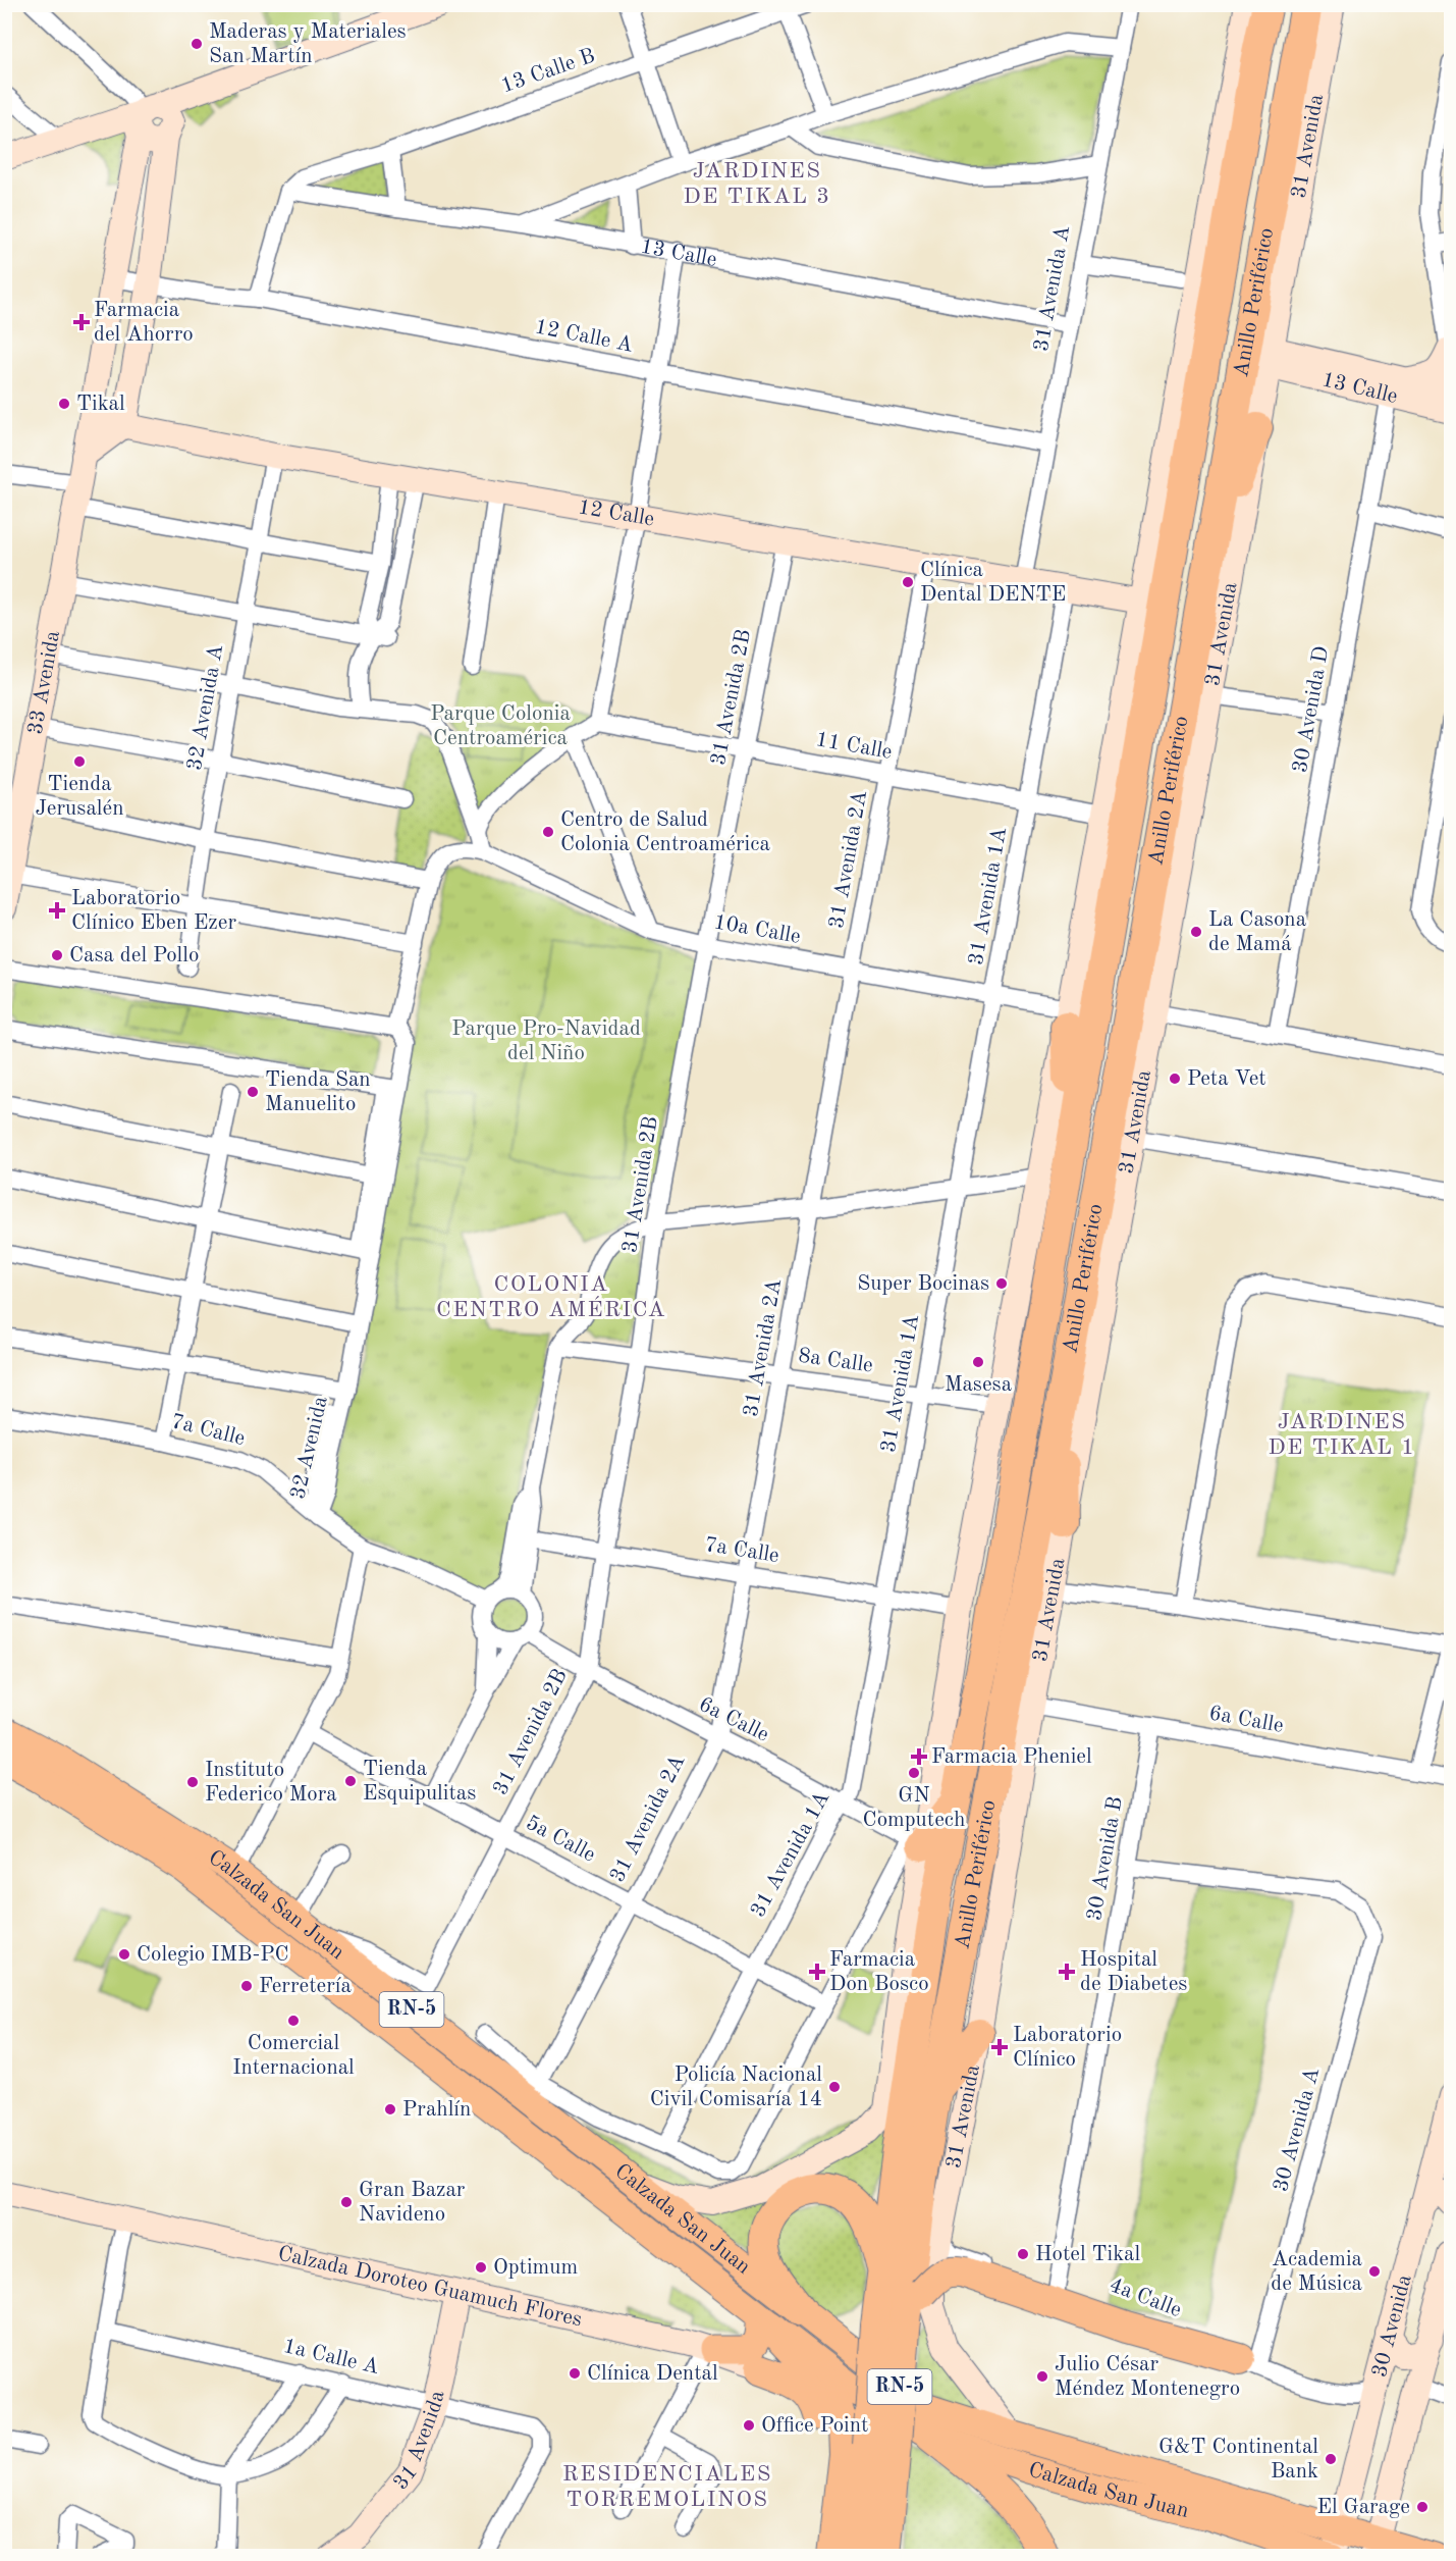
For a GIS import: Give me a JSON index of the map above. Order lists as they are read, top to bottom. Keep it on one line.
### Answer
{"streets":{"highway":["Anillo Periférico"],"main road":["Calzada San Juan","RN-5"],"street":["13 Calle B","31 Avenida","13 Calle","31 Avenida A","12 Calle A","12 Calle","33 Avenida","31 Avenida 2B","32 Avenida A","30 Avenida D","11 Calle","31 Avenida 2A","31 Avenida 1A","10a Calle","8a Calle","7a Calle","32 Avenida","6a Calle","5a Calle","30 Avenida B","30 Avenida A","Calzada Doroteo Guamuch Flores","4a Calle","30 Avenida","1a Calle A"]},"crossings":[["13 Calle B","13 Calle"],["31 Avenida","13 Calle"],["31 Avenida","6a Calle"],["31 Avenida","Calzada San Juan"],["31 Avenida","Calzada Doroteo Guamuch Flores"],["31 Avenida","4a Calle"],["31 Avenida","1a Calle A"],["13 Calle","31 Avenida A"],["13 Calle","30 Avenida D"],["31 Avenida A","12 Calle A"],["31 Avenida A","12 Calle"],["12 Calle A","33 Avenida"],["12 Calle","33 Avenida"],["12 Calle","31 Avenida 2B"],["12 Calle","32 Avenida A"],["12 Calle","31 Avenida 2A"],["12 Calle","31 Avenida 1A"],["31 Avenida 2B","11 Calle"],["31 Avenida 2B","10a Calle"],["31 Avenida 2B","8a Calle"],["31 Avenida 2B","7a Calle"],["31 Avenida 2B","6a Calle"],["31 Avenida 2B","5a Calle"],["31 Avenida 2B","Calzada San Juan"],["11 Calle","31 Avenida 2A"],["11 Calle","31 Avenida 1A"],["31 Avenida 2A","10a Calle"],["31 Avenida 2A","8a Calle"],["31 Avenida 2A","7a Calle"],["31 Avenida 2A","6a Calle"],["31 Avenida 2A","5a Calle"],["31 Avenida 2A","Calzada San Juan"],["31 Avenida 1A","10a Calle"],["31 Avenida 1A","8a Calle"],["31 Avenida 1A","7a Calle"],["31 Avenida 1A","6a Calle"],["31 Avenida 1A","5a Calle"],["7a Calle","32 Avenida"],["7a Calle","6a Calle"],["6a Calle","30 Avenida B"],["30 Avenida B","30 Avenida A"],["30 Avenida B","4a Calle"],["Calzada San Juan","Calzada Doroteo Guamuch Flores"],["Calzada San Juan","30 Avenida"],["30 Avenida A","4a Calle"],["4a Calle","30 Avenida"]],"districts":["JARDINES DE TIKAL 3","COLONIA CENTRO AMÉRICA","JARDINES DE TIKAL 1","RESIDENCIALES TORREMOLINOS"],"parks":["Parque Colonia Centroamérica","Parque Pro-Navidad del Niño"],"places":{"other":["Maderas y Materiales San Martín","Tikal","Clínica Dental DENTE","Tienda Jerusalén","Centro de Salud Colonia Centroamérica","La Casona de Mamá","Casa del Pollo","Peta Vet","Tienda San Manuelito","Super Bocinas","Masesa","GN Computech","Tienda Esquipulitas","Instituto Federico Mora","Colegio IMB-PC","Ferretería","Comercial Internacional","Policía Nacional Civil Comisaría 14","Prahlín","Gran Bazar Navideno","Hotel Tikal","Optimum","Academia de Música","Clínica Dental","Julio César Méndez Montenegro","Office Point","G&T Continental Bank","El Garage"],"health":["Farmacia del Ahorro","Laboratorio Clínico Eben Ezer","Farmacia Pheniel","Farmacia Don Bosco","Hospital de Diabetes","Laboratorio Clínico"]}}
